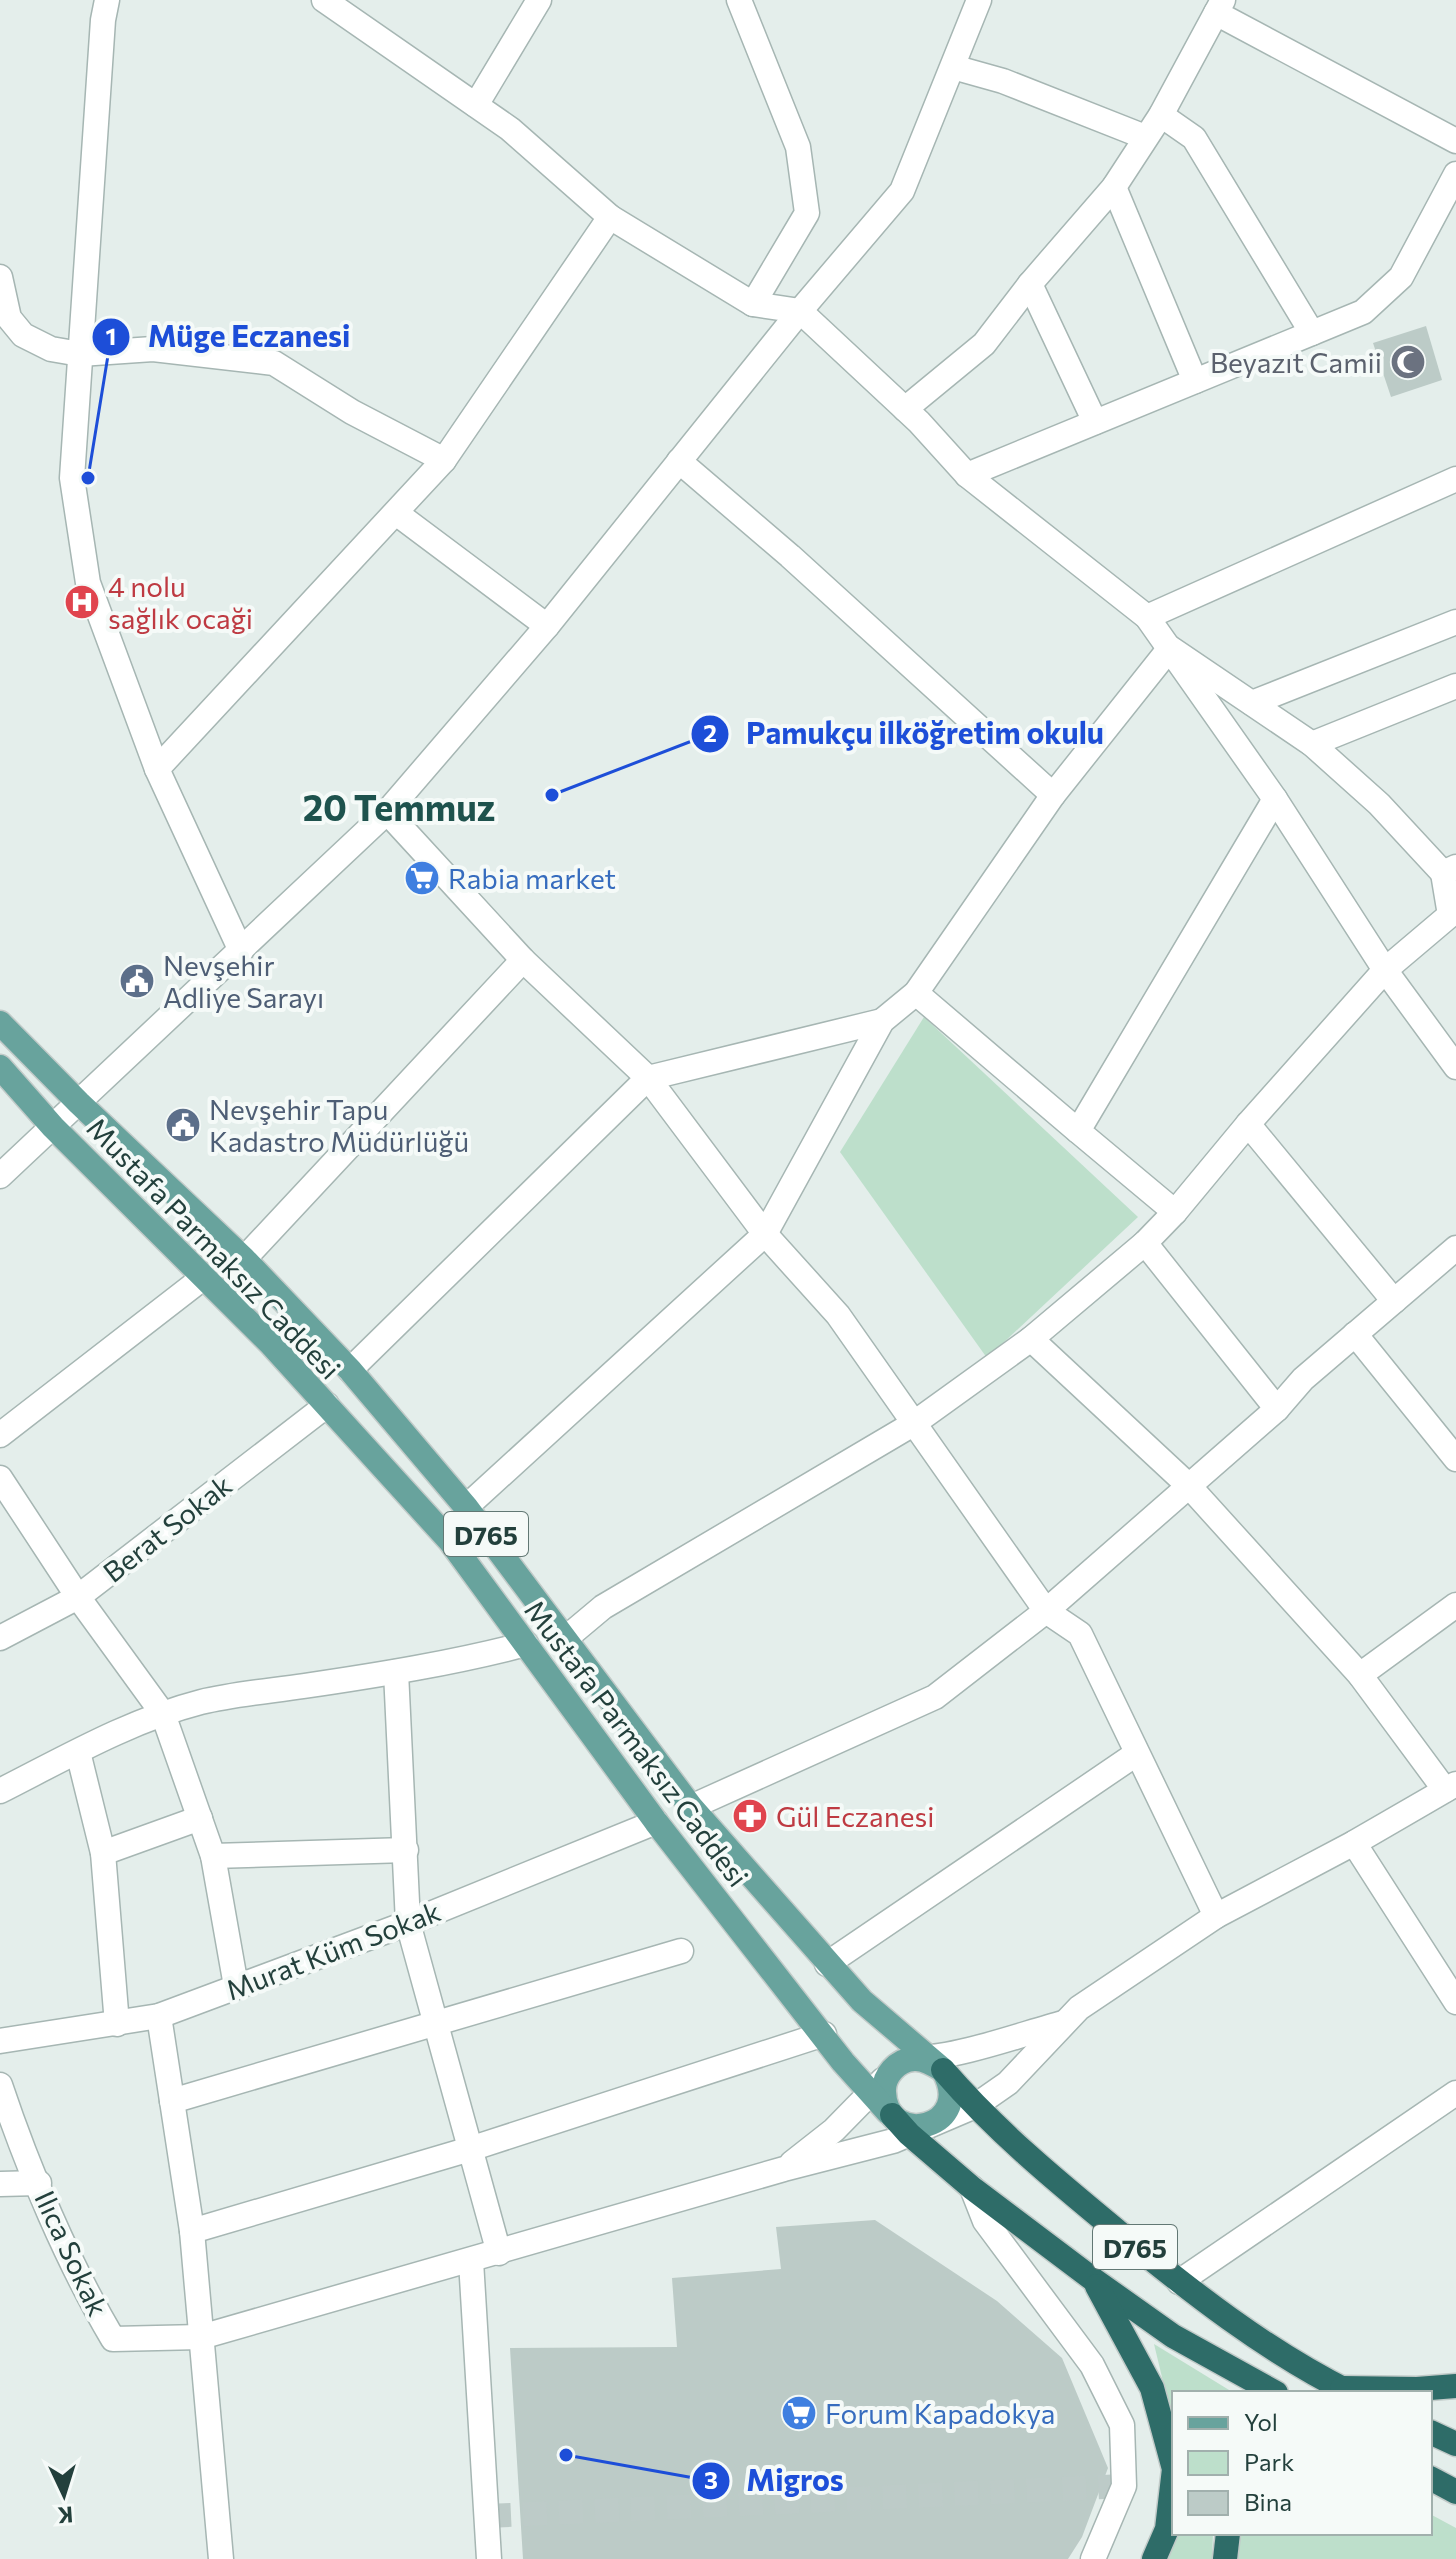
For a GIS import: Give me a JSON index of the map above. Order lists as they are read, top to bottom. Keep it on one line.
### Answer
{"streets":{"highway":["Mustafa Parmaksız Caddesi","D765"],"street":["Berat Sokak","Murat Küm Sokak","Ilıca Sokak"]},"crossings":[["Mustafa Parmaksız Caddesi","Berat Sokak"],["Mustafa Parmaksız Caddesi","D765"],["Mustafa Parmaksız Caddesi","Murat Küm Sokak"]],"districts":["20 Temmuz"],"places":{"mosque":["Beyazıt Camii"],"other":["Müge Eczanesi","Pamukçu ilköğretim okulu","Migros"],"hospital":["4 nolu sağlık ocaği"],"supermarket":["Rabia market","Forum Kapadokya"],"public building":["Nevşehir Adliye Sarayı","Nevşehir Tapu Kadastro Müdürlüğü"],"pharmacy":["Gül Eczanesi"]},"legend":["Yol","Park","Bina"],"north":"bottom"}
